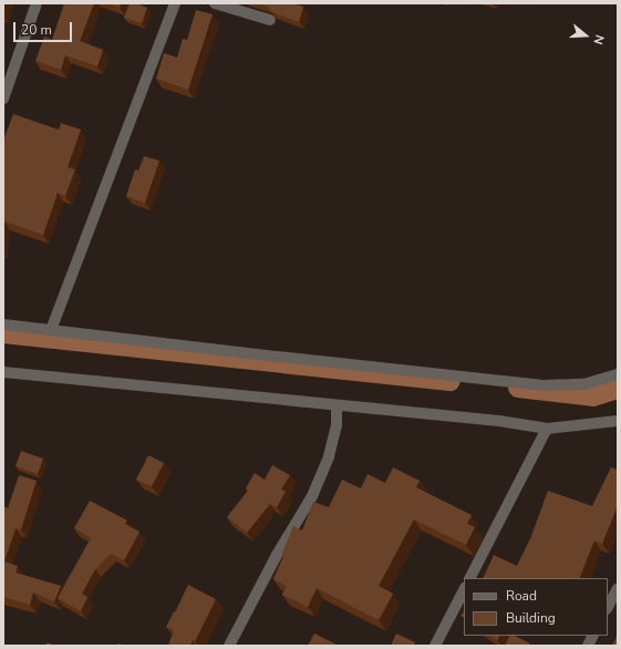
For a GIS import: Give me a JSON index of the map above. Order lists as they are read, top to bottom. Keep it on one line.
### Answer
{"legend":["Road","Building"],"scale_bar":"20 m","north":"right"}
